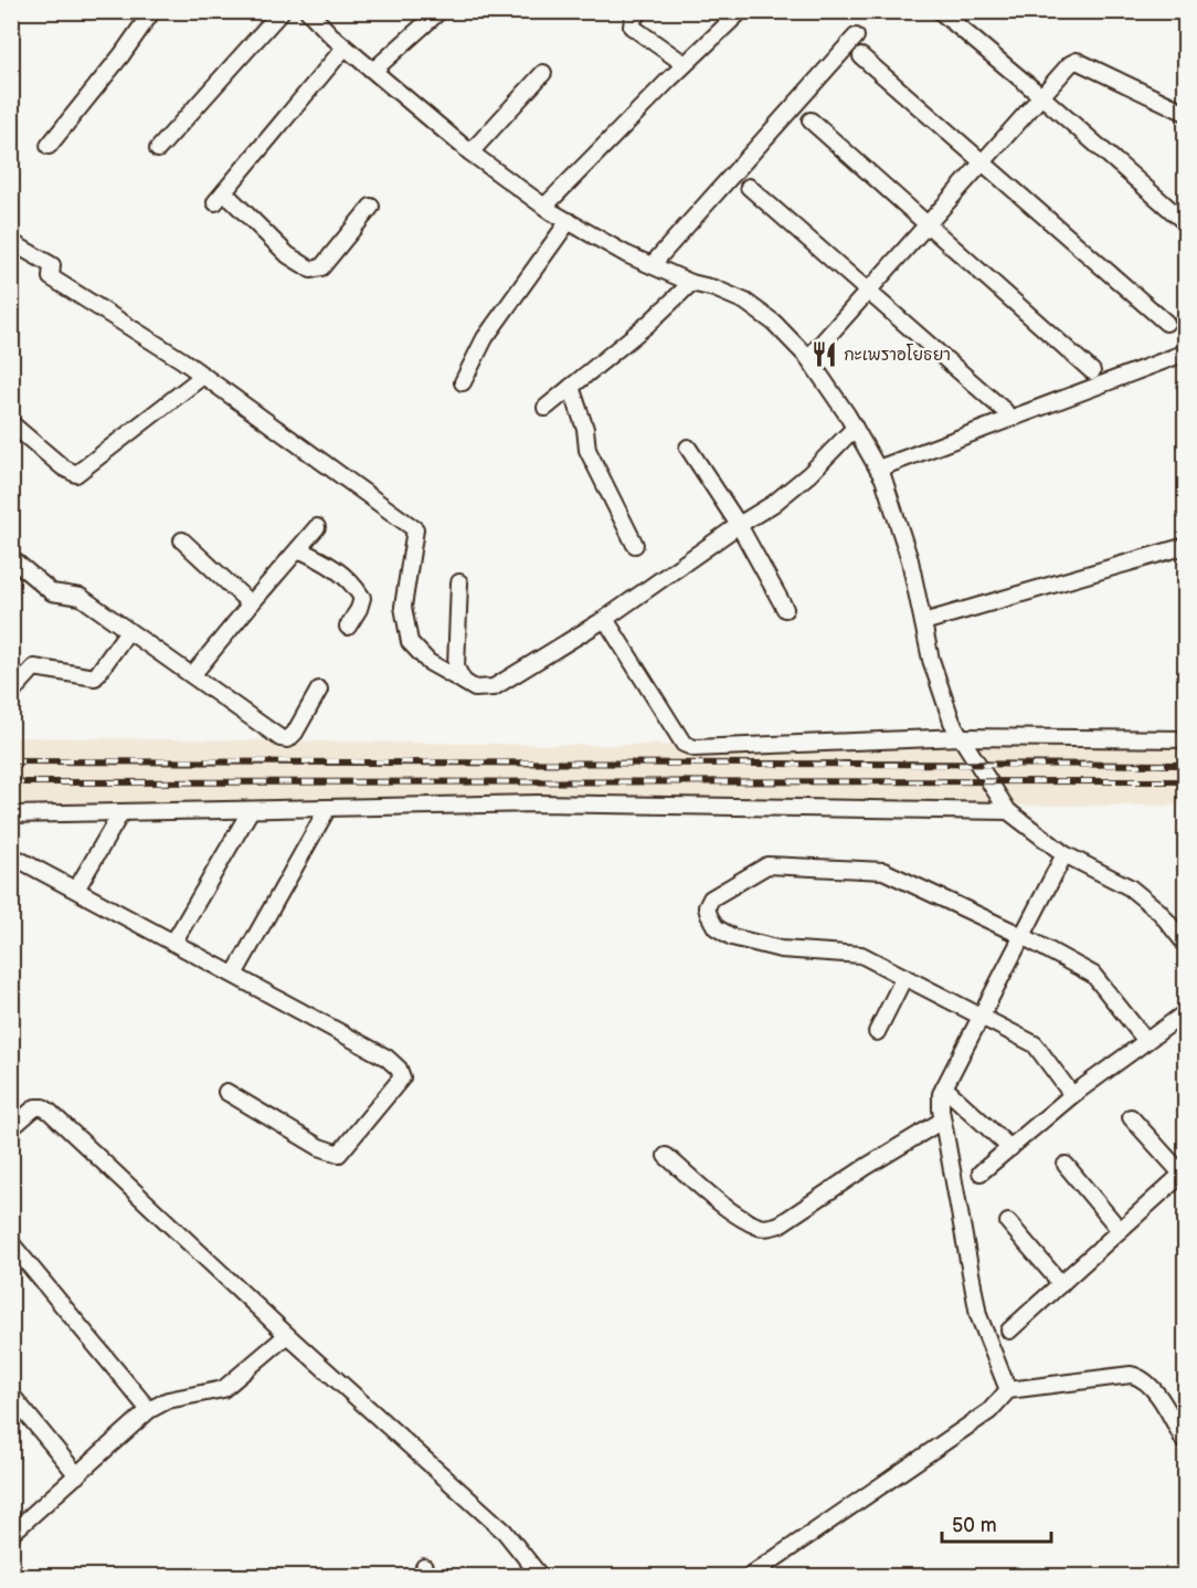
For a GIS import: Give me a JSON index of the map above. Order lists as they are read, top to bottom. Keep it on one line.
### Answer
{"places":{"restaurant":["กะเพราอโยธยา"]},"scale_bar":"50 m"}
